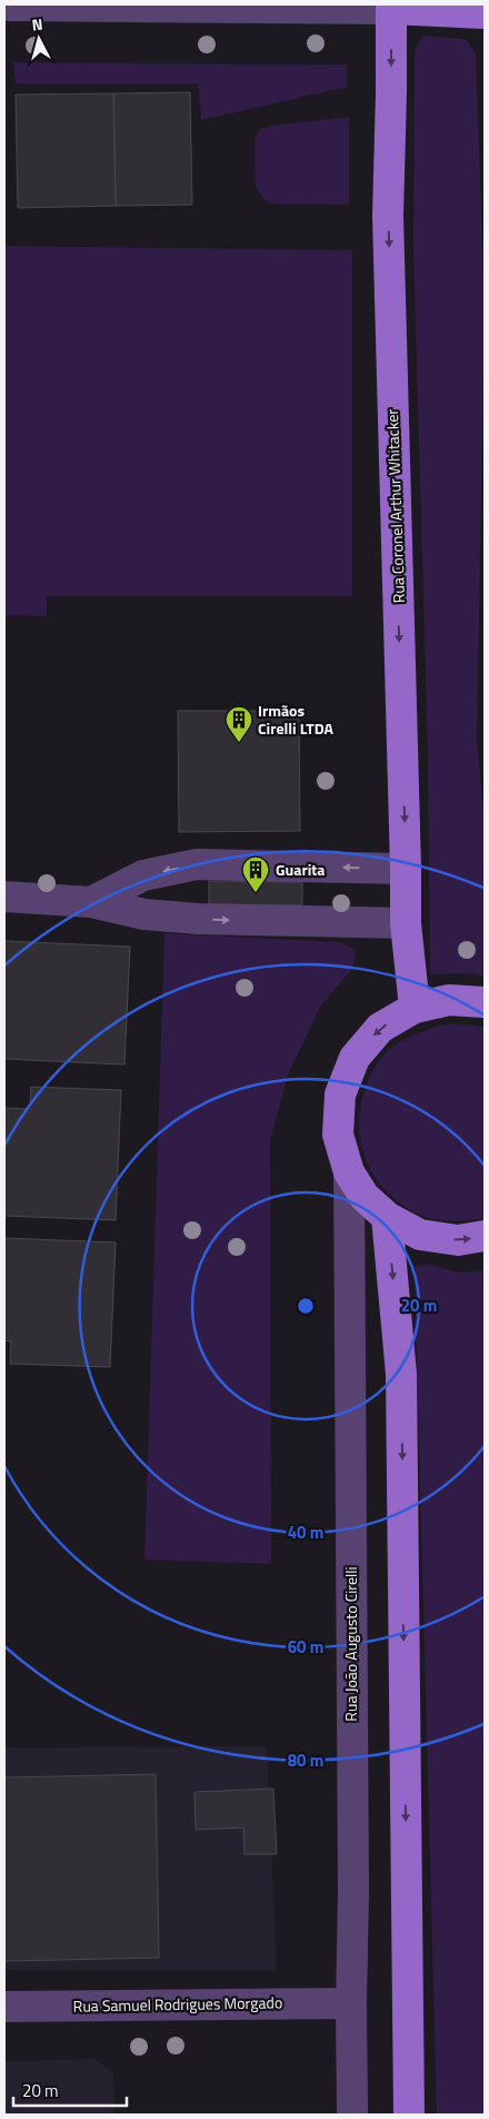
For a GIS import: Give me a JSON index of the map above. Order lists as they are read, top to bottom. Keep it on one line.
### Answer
{"streets":{"main road":["Rua Coronel Arthur Whitacker"],"street":["Rua João Augusto Cirelli","Rua Samuel Rodrigues Morgado"]},"crossings":[["Rua João Augusto Cirelli","Rua Samuel Rodrigues Morgado"]],"one_way":["Rua Coronel Arthur Whitacker"],"places":{"building":["Irmãos Cirelli LTDA","Guarita"]},"scale_bar":"20 m","north":"top","rings":["20 m","40 m","60 m","80 m"]}
